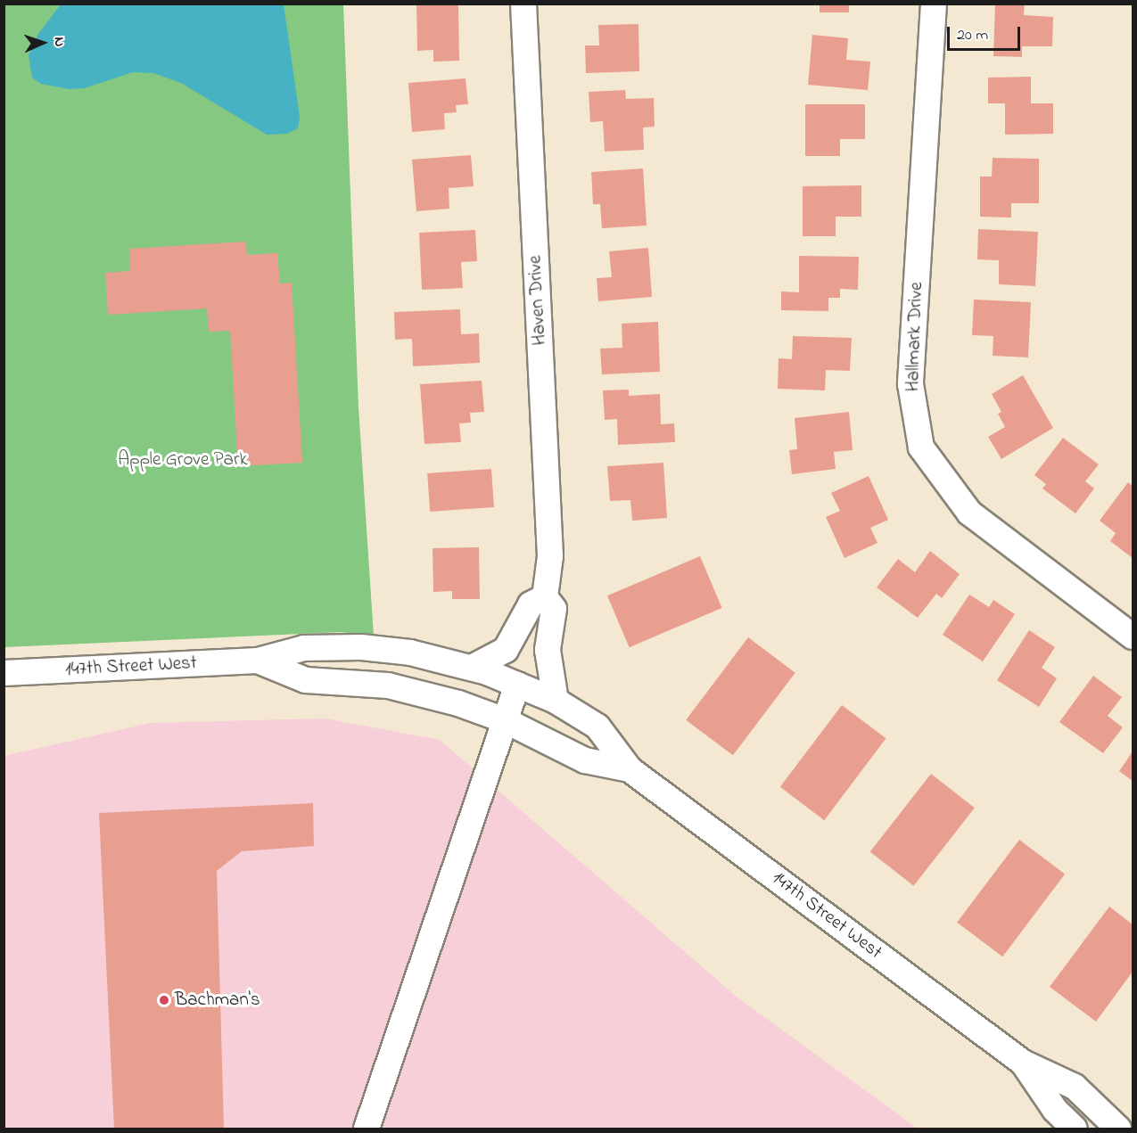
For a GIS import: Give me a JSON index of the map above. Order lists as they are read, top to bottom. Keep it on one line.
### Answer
{"streets":{"street":["Haven Drive","Hallmark Drive","147th Street West"]},"crossings":[["Haven Drive","147th Street West"]],"parks":["Apple Grove Park"],"places":["Bachman's"],"scale_bar":"20 m","north":"right"}
